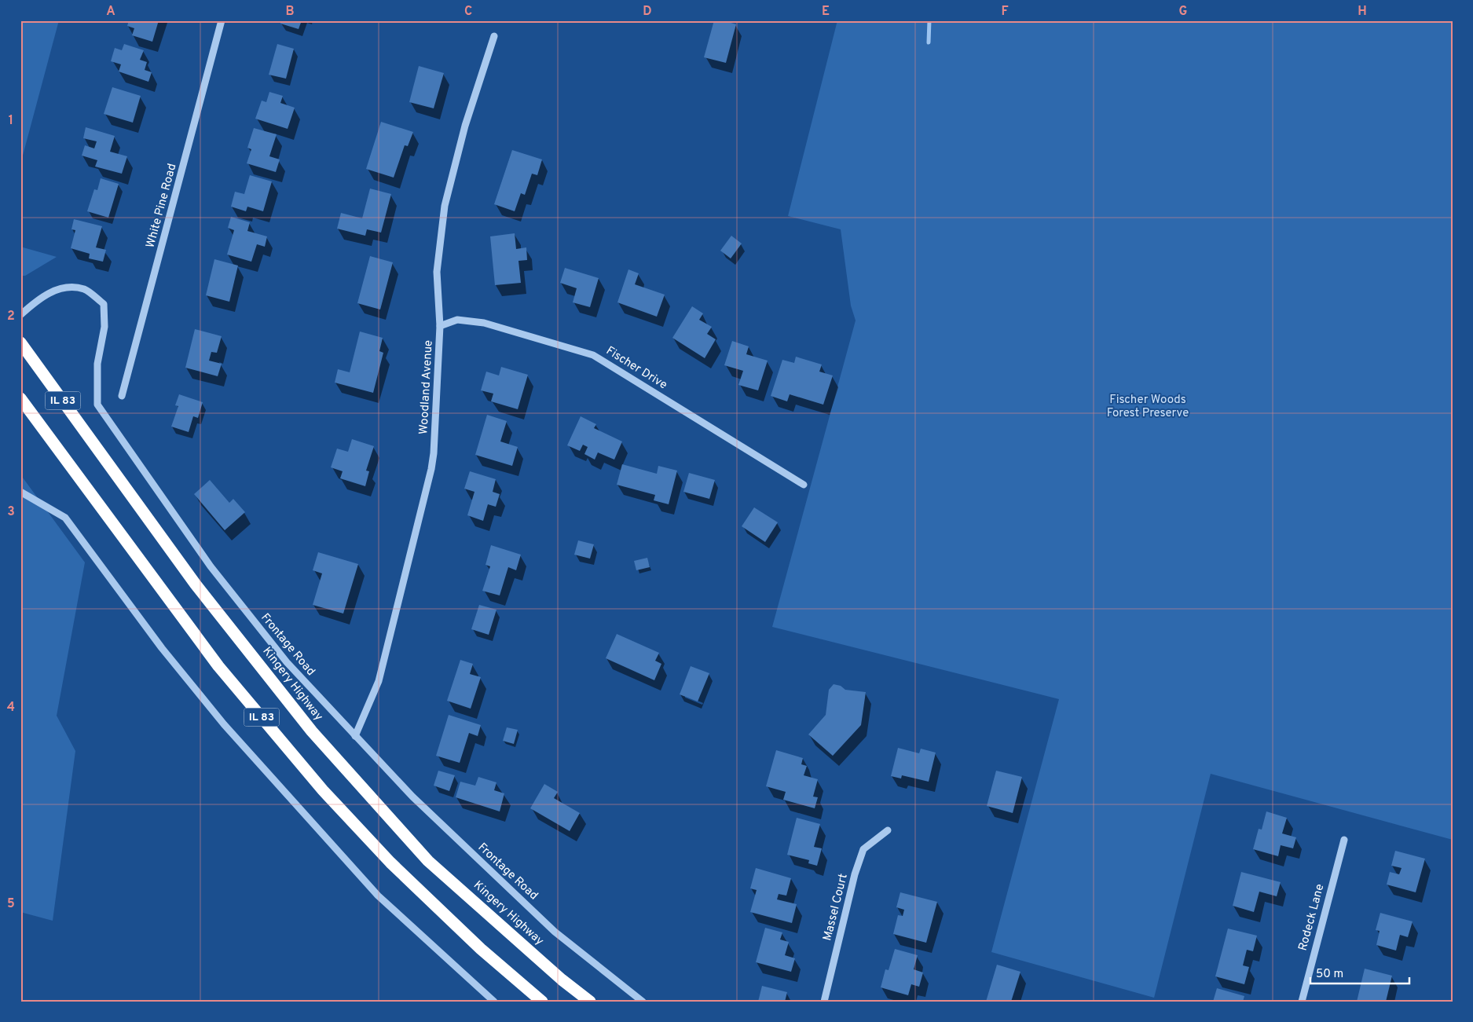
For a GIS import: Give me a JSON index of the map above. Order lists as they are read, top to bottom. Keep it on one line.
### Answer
{"streets":{"highway":["IL 83","Kingery Highway"],"street":["White Pine Road","Fischer Drive","Woodland Avenue","Frontage Road","Massel Court","Rodeck Lane"]},"crossings":[["Fischer Drive","Woodland Avenue"],["Woodland Avenue","Frontage Road"]],"parks":["Fischer Woods Forest Preserve"],"scale_bar":"50 m","grid":{"columns":["A","B","C","D","E","F","G","H"],"rows":["1","2","3","4","5"]}}
